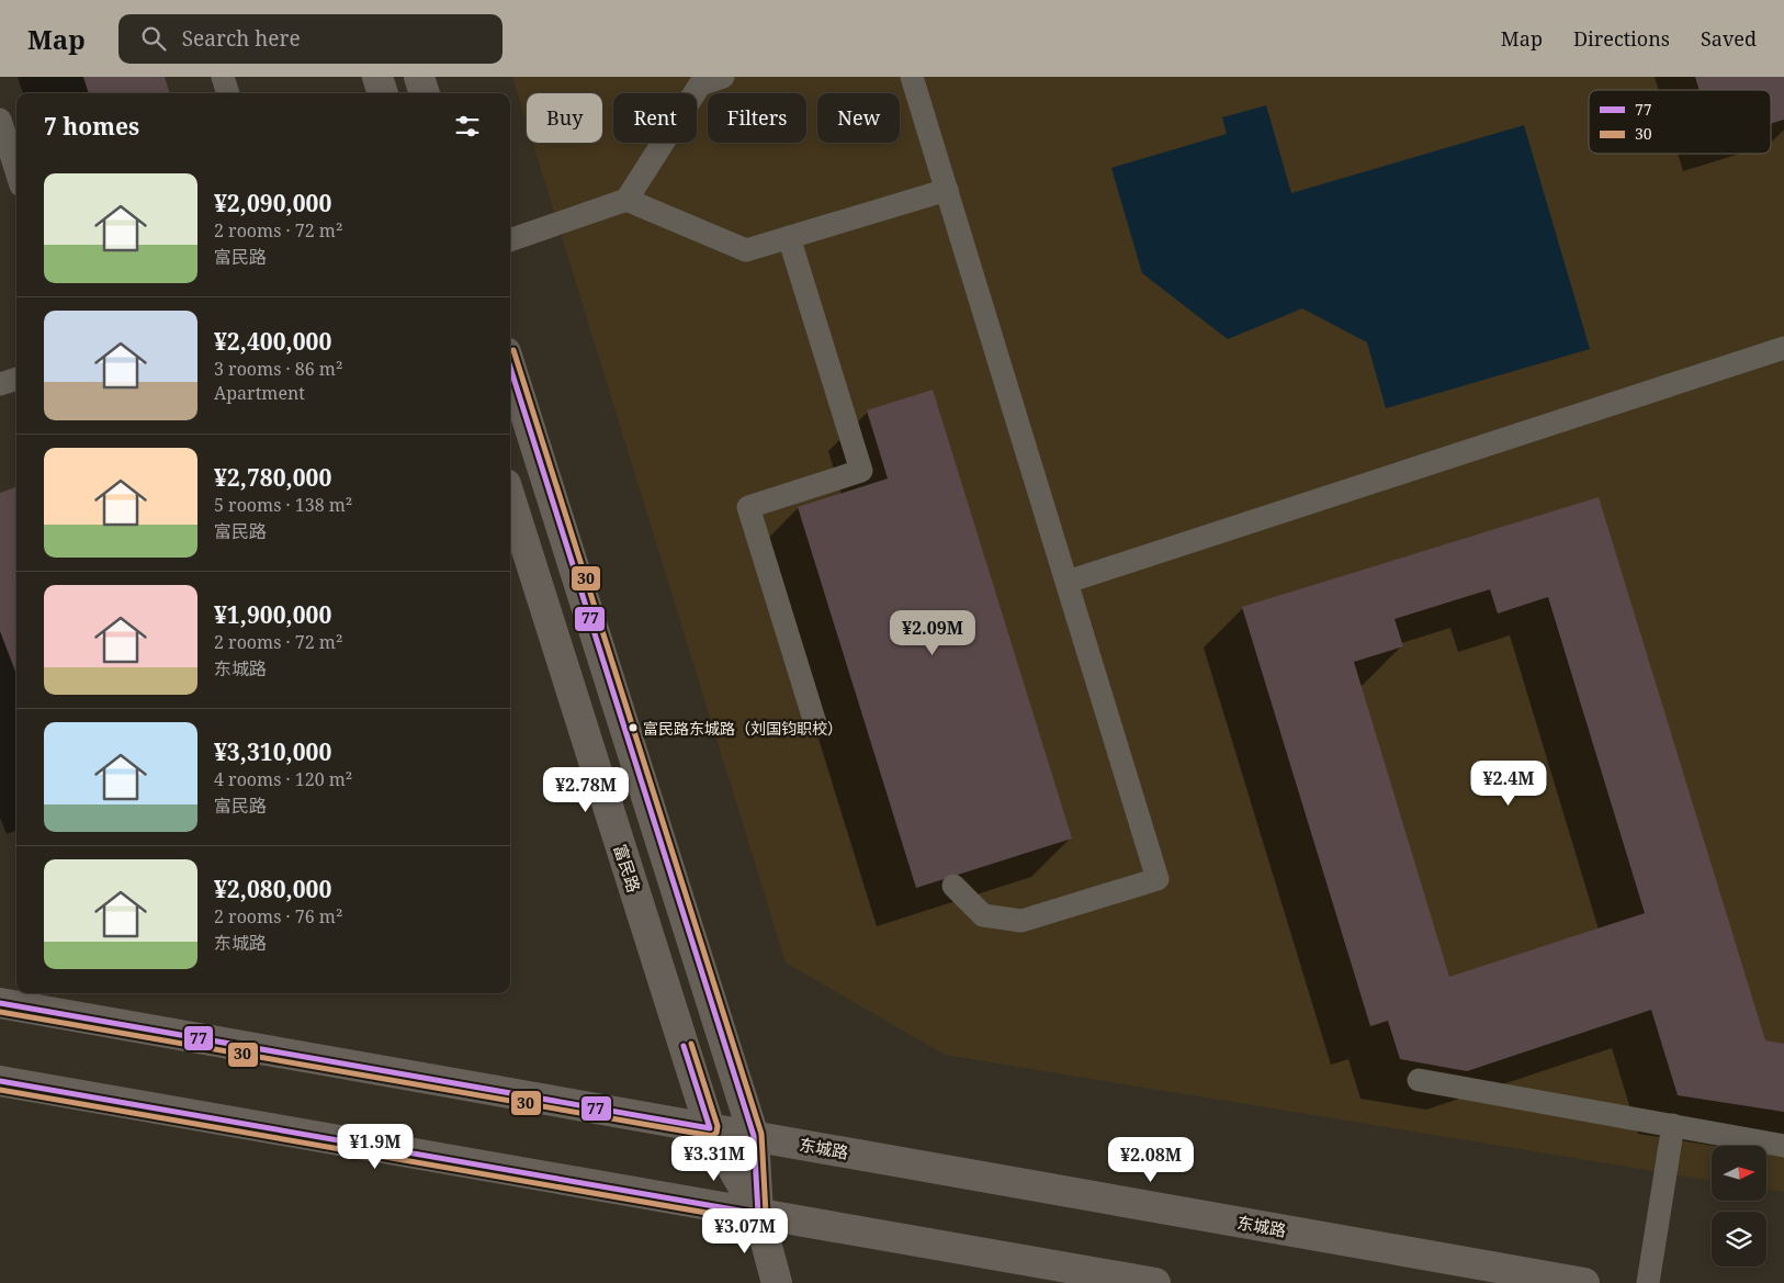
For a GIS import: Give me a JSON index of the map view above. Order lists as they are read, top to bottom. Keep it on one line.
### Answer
{"streets":{"main road":["富民路","东城路"]},"crossings":[["富民路","东城路"]],"places":["富民路东城路（刘国钧职校）"],"lines":["transit line 30","transit line 77"],"legend":["77","30"],"north":"right","page":{"header":"Map","search":"Search here","nav":["Map","Directions","Saved"],"chip":["Buy","Rent","Filters","New"],"heading":"7 homes","list":[{"name":"¥2,090,000","note":"2 rooms · 72 m² · 富民路"},{"name":"¥2,400,000","note":"3 rooms · 86 m² · Apartment"},{"name":"¥2,780,000","note":"5 rooms · 138 m² · 富民路"},{"name":"¥1,900,000","note":"2 rooms · 72 m² · 东城路"},{"name":"¥3,310,000","note":"4 rooms · 120 m² · 富民路"},{"name":"¥2,080,000","note":"2 rooms · 76 m² · 东城路"}],"price":["¥2.09M","¥2.4M","¥2.78M","¥1.9M","¥3.31M","¥2.08M","¥3.07M"]}}
